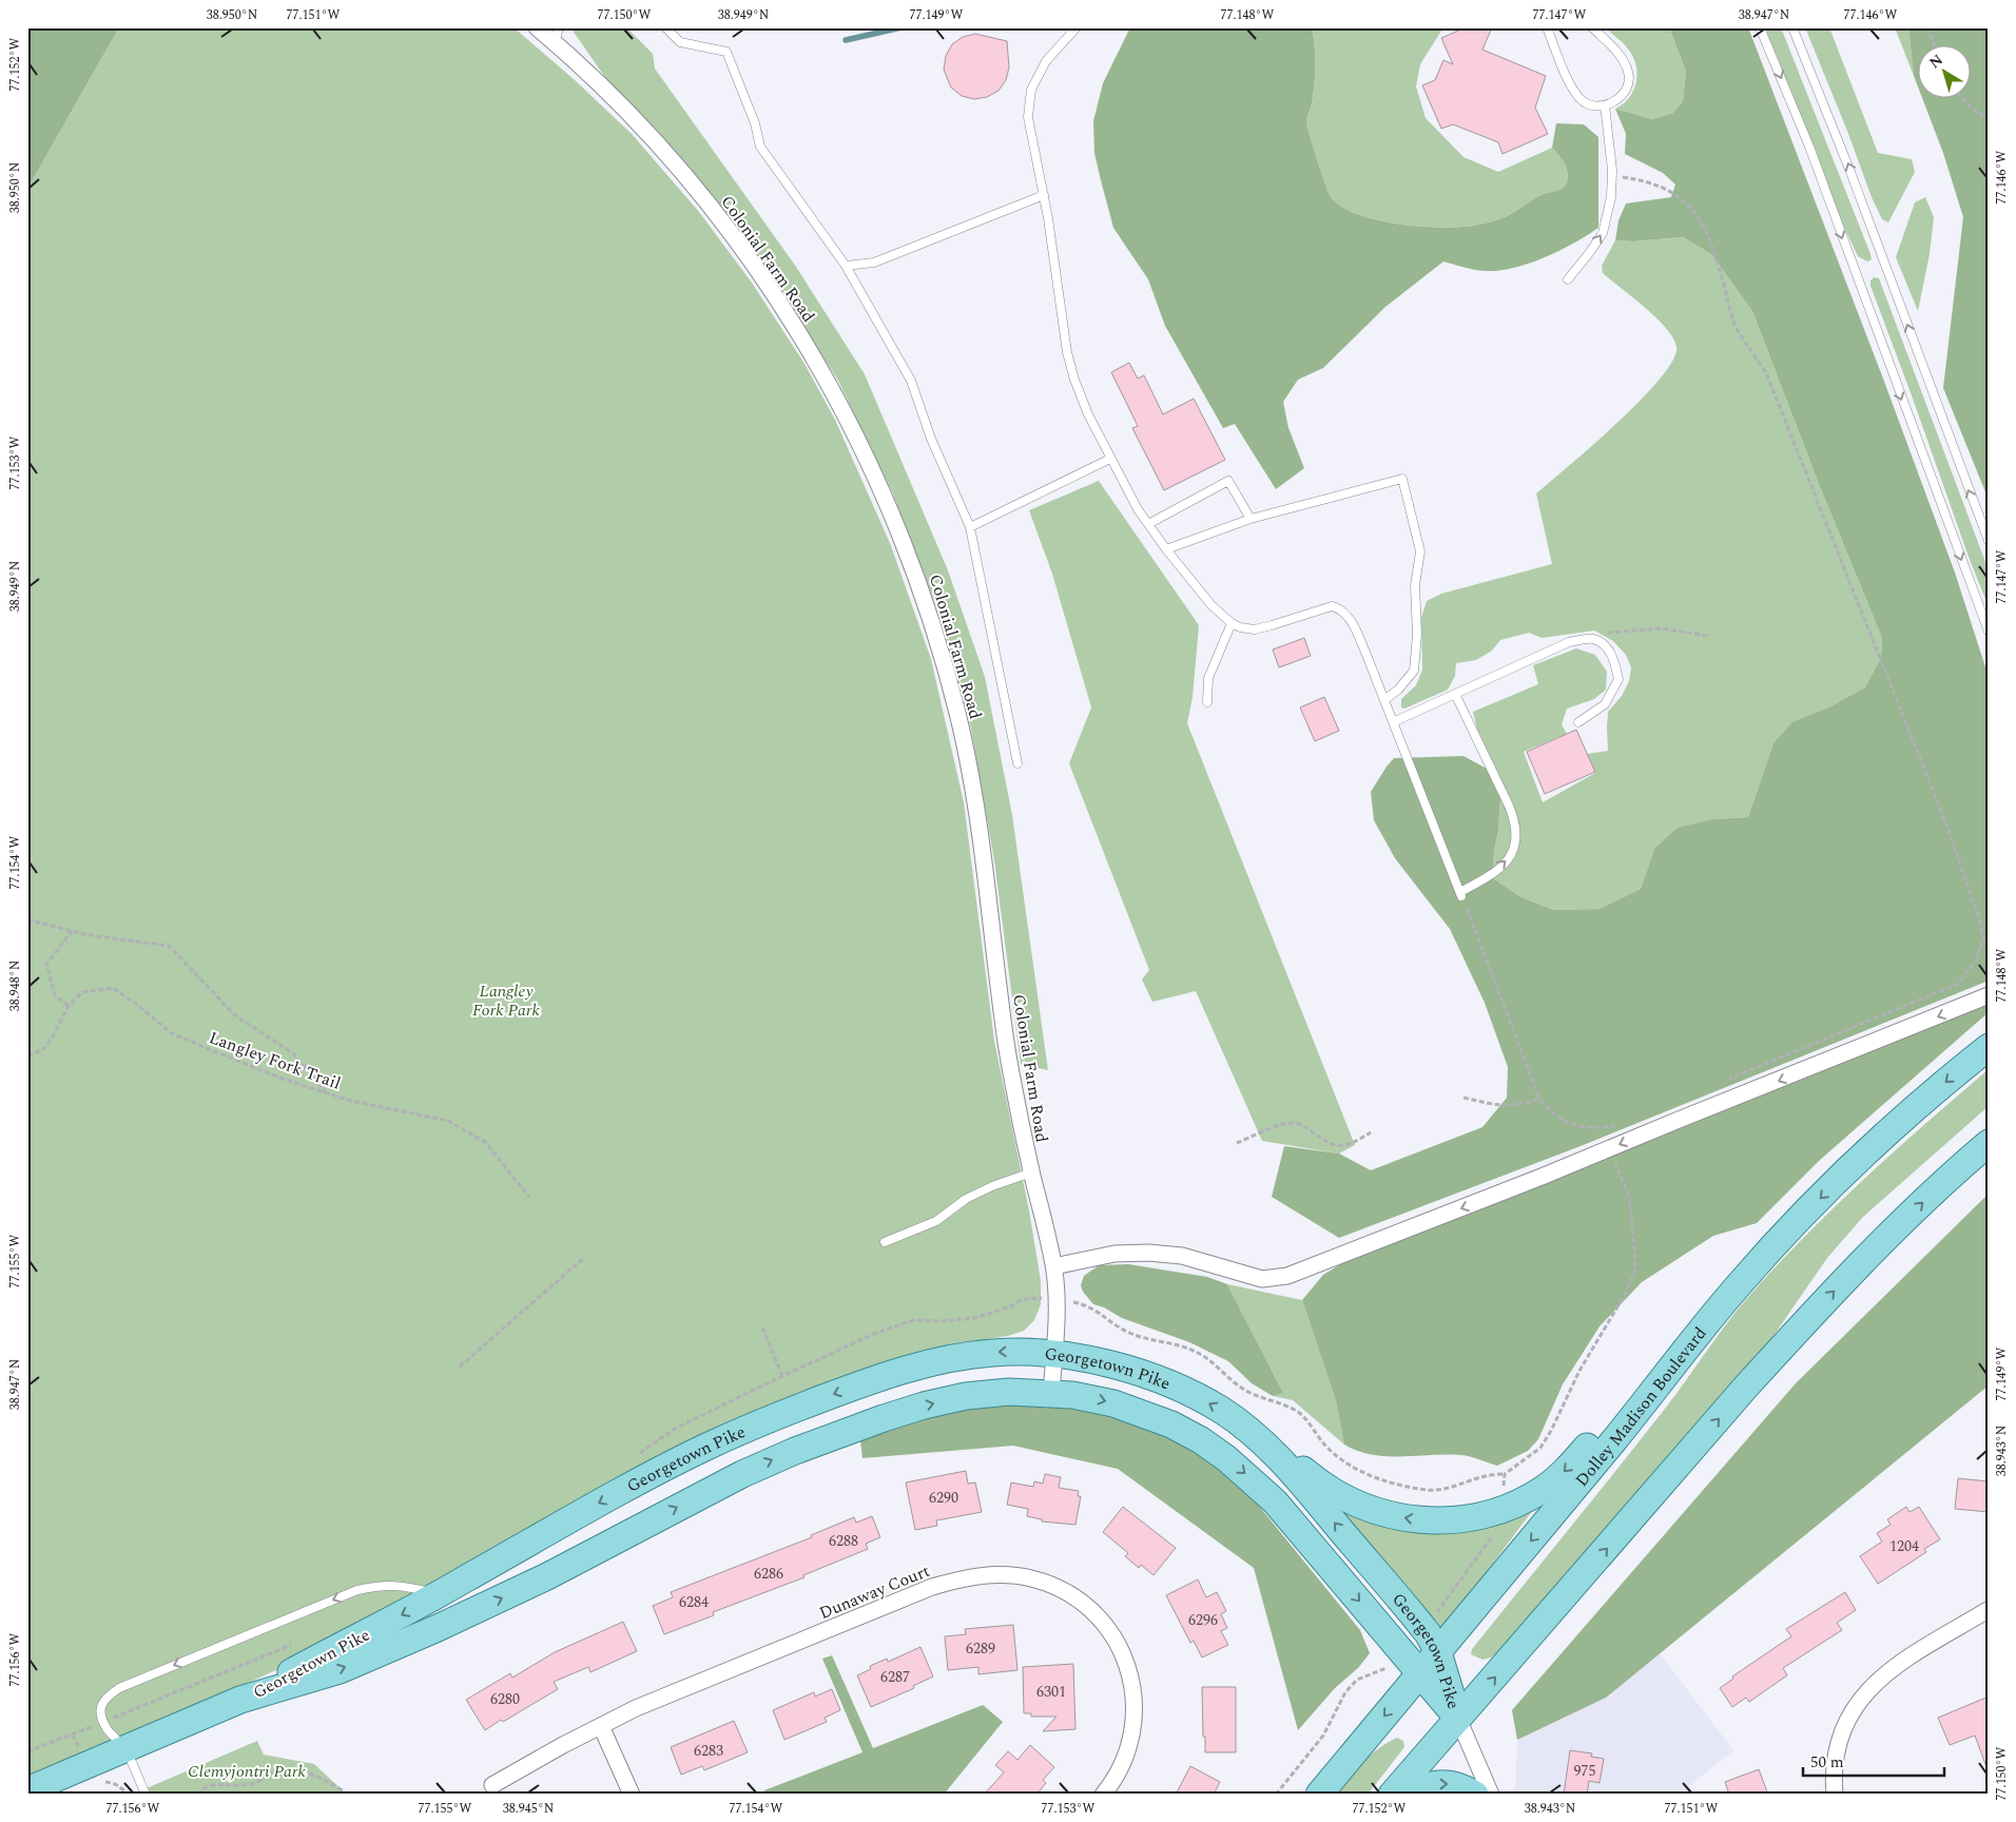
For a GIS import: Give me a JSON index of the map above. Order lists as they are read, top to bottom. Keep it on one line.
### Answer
{"streets":{"main road":["Georgetown Pike","Dolley Madison Boulevard"],"street":["Colonial Farm Road","Dunaway Court"],"path":["Langley Fork Trail"]},"crossings":[["Colonial Farm Road","Georgetown Pike"],["Georgetown Pike","Dolley Madison Boulevard"]],"parks":["Langley Fork Park","Clemyjontri Park"],"house_numbers":["6290","6288","1204","6286","6284","6296","6289","6287","6301","6280","6283","975"],"scale_bar":"50 m","north":"top left","coordinates":["38.950°N","77.151°W","77.150°W","38.949°N","77.149°W","77.148°W","77.147°W","38.947°N","77.146°W","77.152°W","77.153°W","77.154°W","38.948°N","77.155°W","38.943°N","77.156°W","38.945°N"]}
